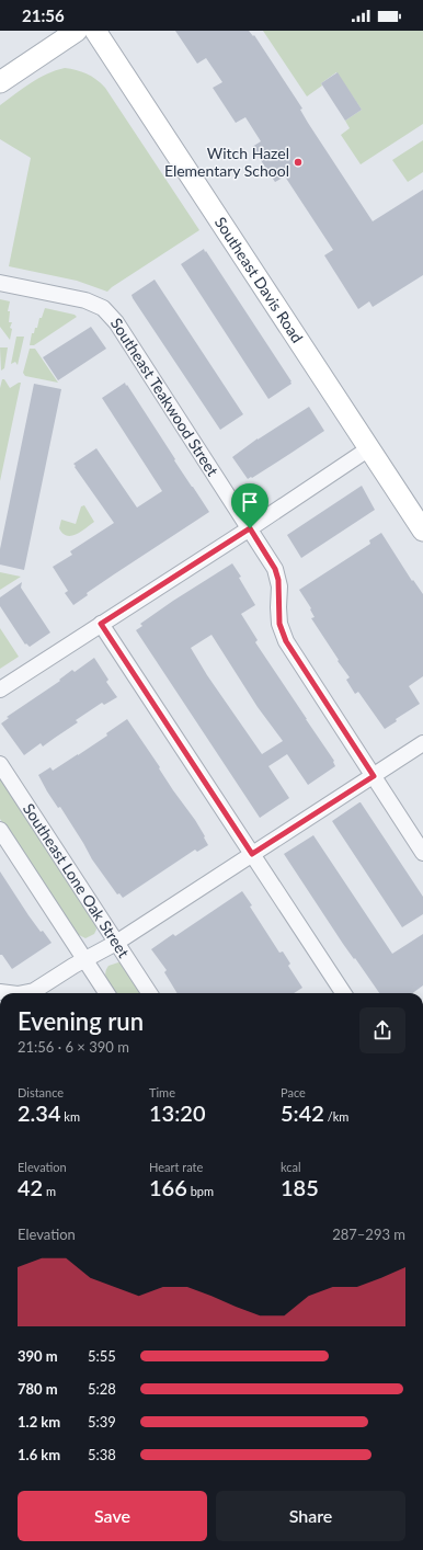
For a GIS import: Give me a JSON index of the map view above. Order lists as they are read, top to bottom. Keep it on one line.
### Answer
{"streets":{"street":["Southeast Davis Road","Southeast Teakwood Street","Southeast Lone Oak Street"]},"places":["Witch Hazel Elementary School"],"page":{"status":"21:56","heading":["Evening run","21:56 · 6 × 390 m"],"stats":[["Distance","2.34 km"],["Time","13:20"],["Pace","5:42 /km"],["Elevation","42 m"],["Heart rate","166 bpm"],["kcal","185"]],"chart":["Elevation","287–293 m"],"list":[{"name":"390 m","note":"5:55"},{"name":"780 m","note":"5:28"},{"name":"1.2 km","note":"5:39"},{"name":"1.6 km","note":"5:38"}],"buttons":["Save","Share"]}}
